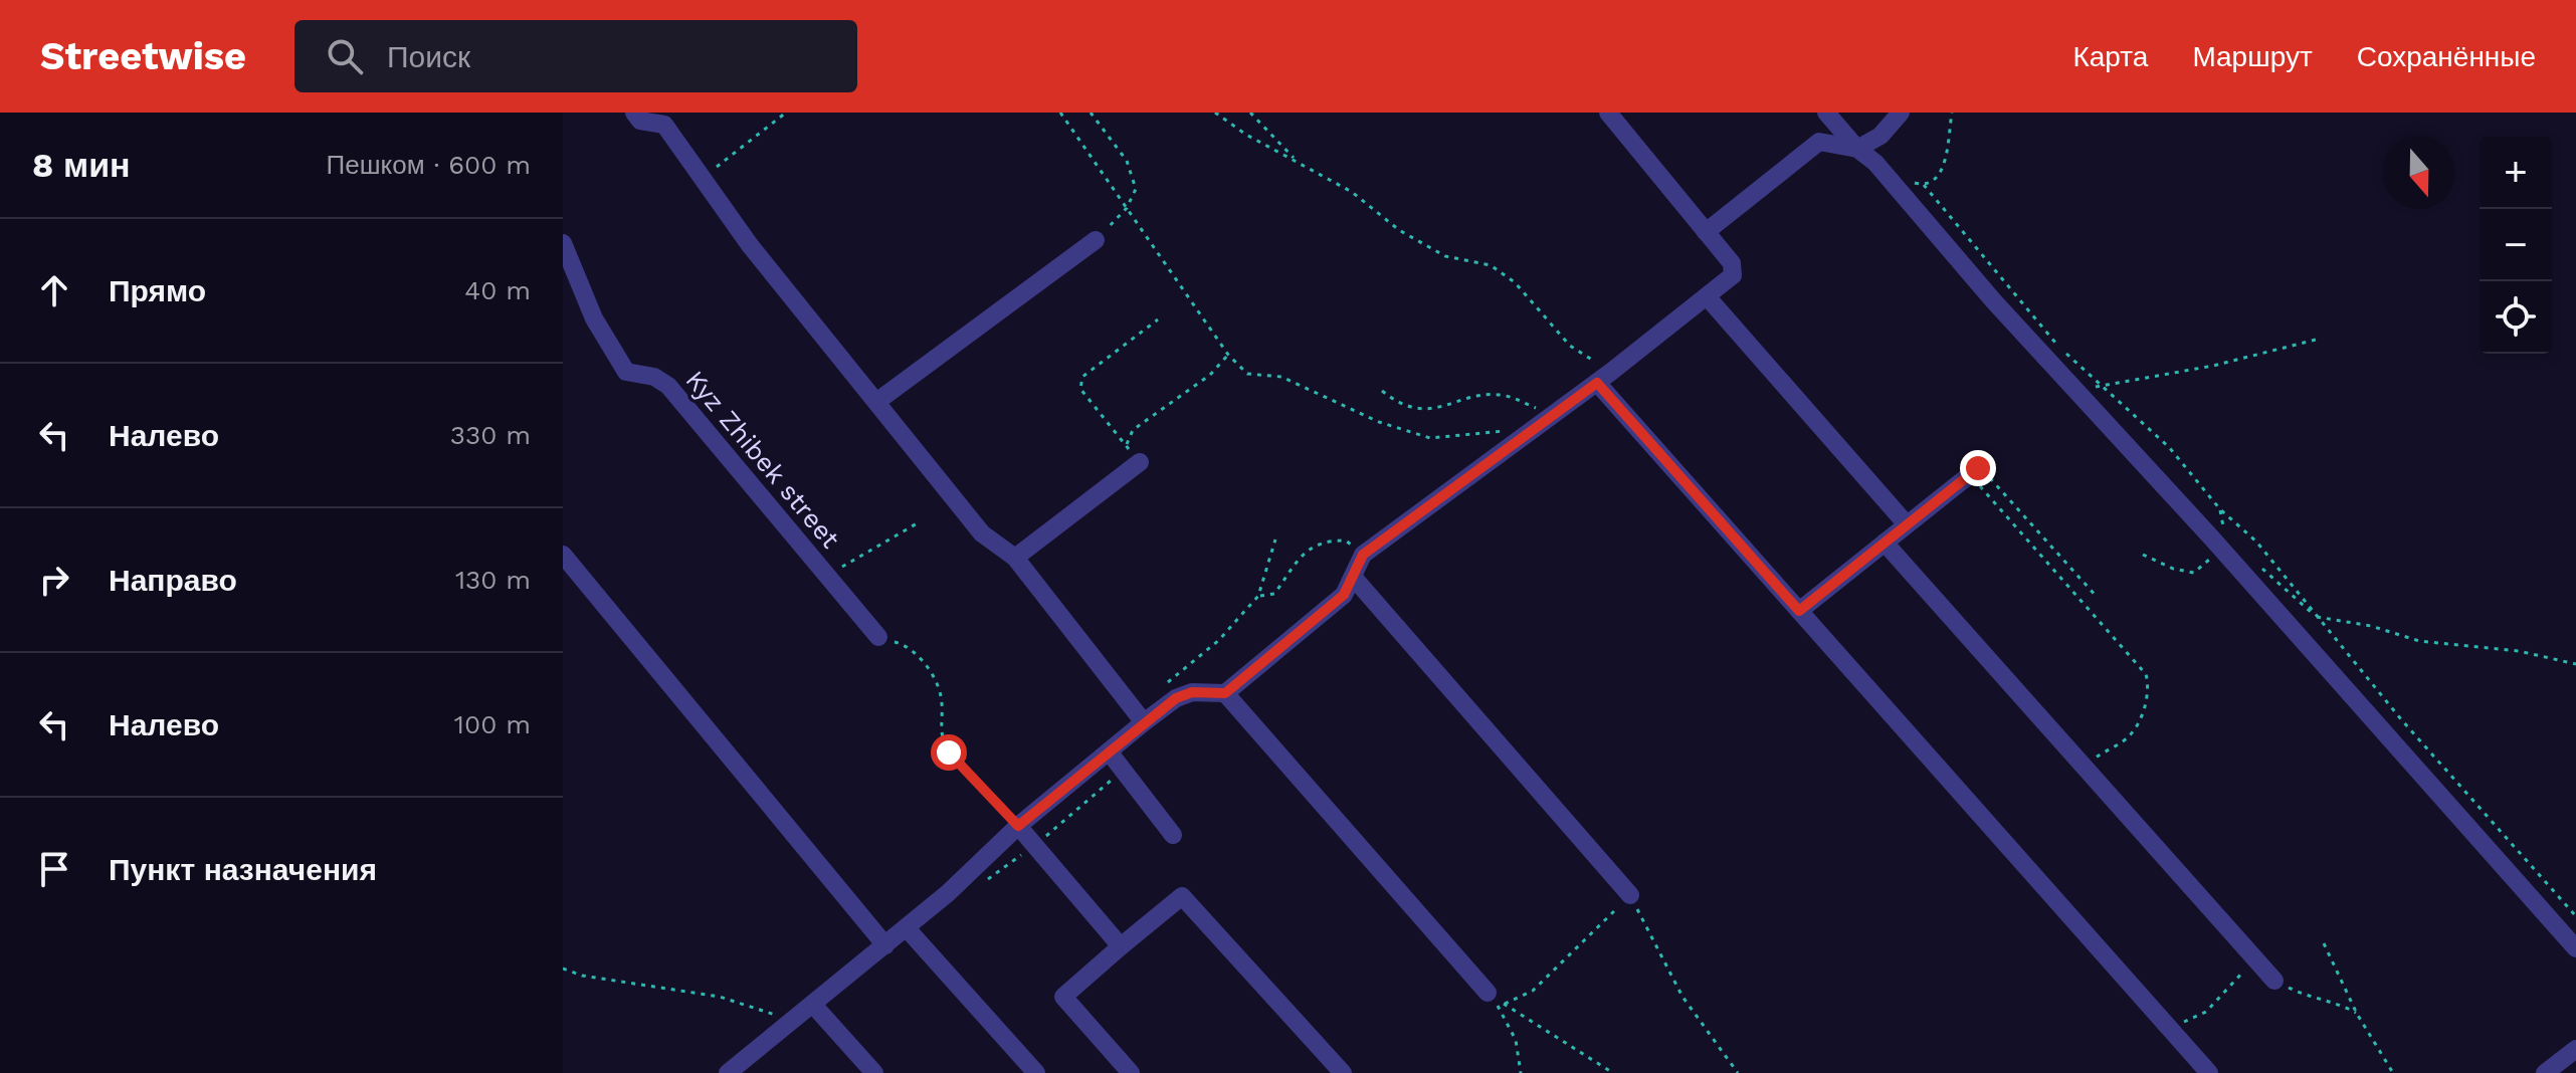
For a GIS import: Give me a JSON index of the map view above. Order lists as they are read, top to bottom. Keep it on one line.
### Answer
{"streets":{"street":["Kyz Zhibek street"]},"north":"bottom","page":{"header":"Streetwise","search":"Поиск","nav":["Карта","Маршрут","Сохранённые"],"heading":["8 мин","Пешком · 600 m"],"map_buttons":["+","−"],"list":[["Прямо","40 m"],["Налево","330 m"],["Направо","130 m"],["Налево","100 m"],"Пункт назначения"]}}
